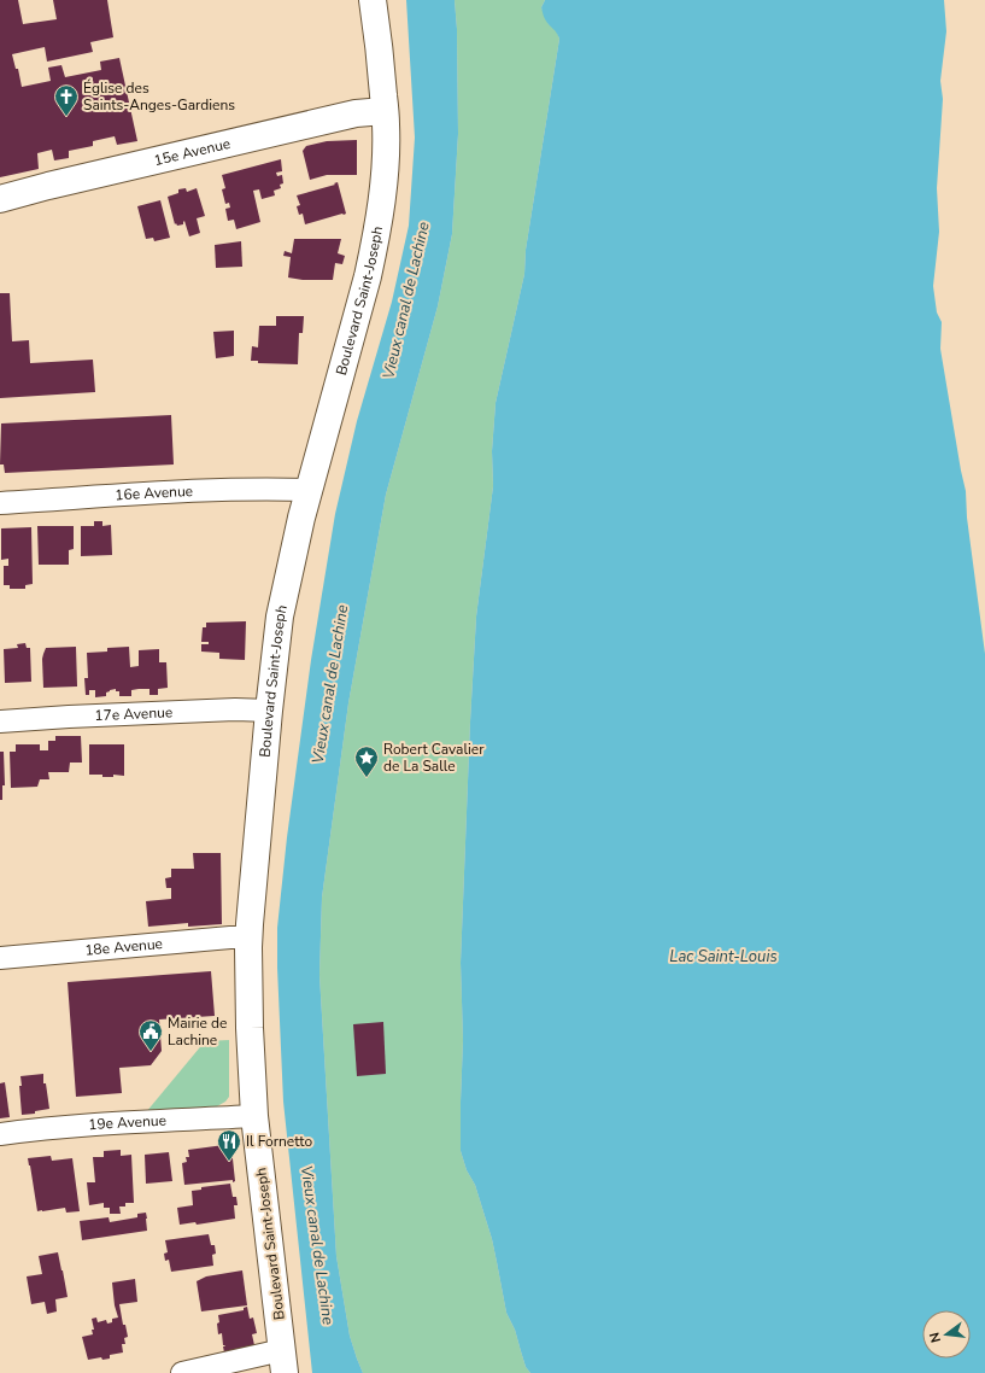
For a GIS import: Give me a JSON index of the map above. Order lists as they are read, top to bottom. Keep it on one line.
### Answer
{"streets":{"street":["15e Avenue","Boulevard Saint-Joseph","16e Avenue","17e Avenue","18e Avenue","19e Avenue"]},"crossings":[["15e Avenue","Boulevard Saint-Joseph"],["Boulevard Saint-Joseph","16e Avenue"],["Boulevard Saint-Joseph","17e Avenue"],["Boulevard Saint-Joseph","18e Avenue"],["Boulevard Saint-Joseph","19e Avenue"]],"water":["Vieux canal de Lachine","Lac Saint-Louis"],"places":{"church":["Église des Saints-Anges-Gardiens"],"place":["Robert Cavalier de La Salle"],"public building":["Mairie de Lachine"],"restaurant":["Il Fornetto"]},"north":"left"}
